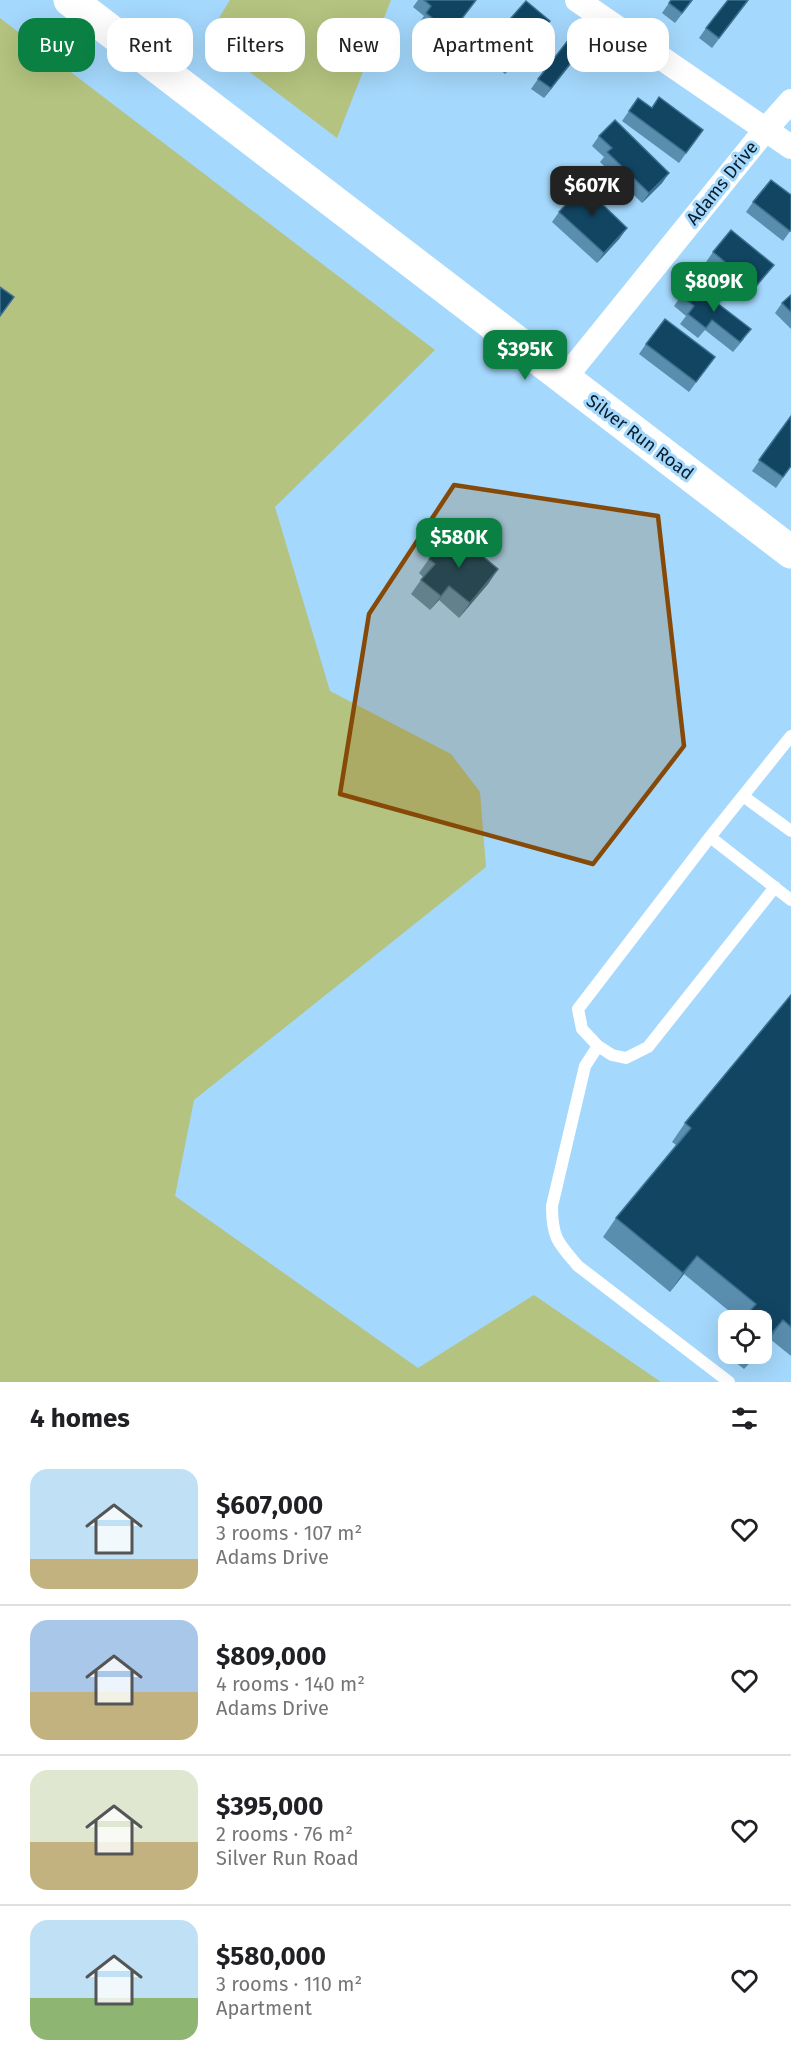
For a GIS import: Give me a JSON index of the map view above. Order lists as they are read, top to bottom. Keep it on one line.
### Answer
{"streets":{"main road":["Silver Run Road"],"street":["Adams Drive"]},"crossings":[["Adams Drive","Silver Run Road"]],"page":{"chip":["Buy","Rent","Filters","New","Apartment","House"],"price":["$607K","$809K","$395K","$580K"],"heading":"4 homes","list":[{"name":"$607,000","note":"3 rooms · 107 m² · Adams Drive"},{"name":"$809,000","note":"4 rooms · 140 m² · Adams Drive"},{"name":"$395,000","note":"2 rooms · 76 m² · Silver Run Road"},{"name":"$580,000","note":"3 rooms · 110 m² · Apartment"}]}}
